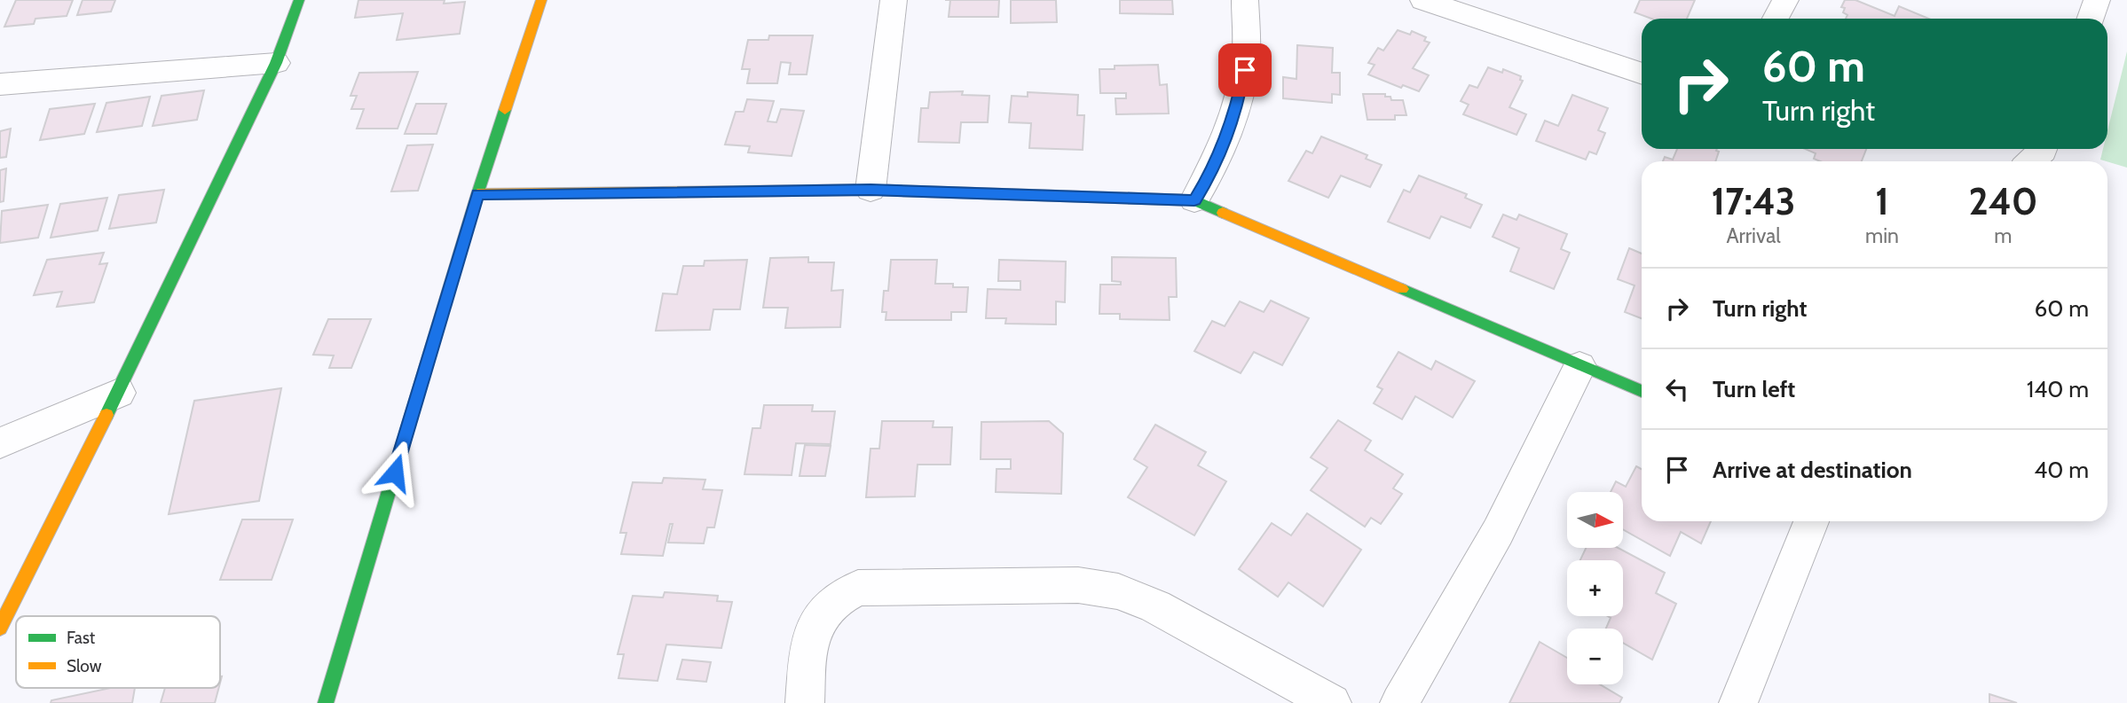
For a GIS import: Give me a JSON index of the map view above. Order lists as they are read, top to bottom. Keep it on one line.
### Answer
{"legend":["Fast","Slow"],"north":"right","page":{"turn":["60 m","Turn right"],"eta":["17:43","Arrival","1","min","240","m"],"list":[{"name":"Turn right","value":"60 m"},{"name":"Turn left","value":"140 m"},{"name":"Arrive at destination","value":"40 m"}],"map_buttons":["+","−"]}}
